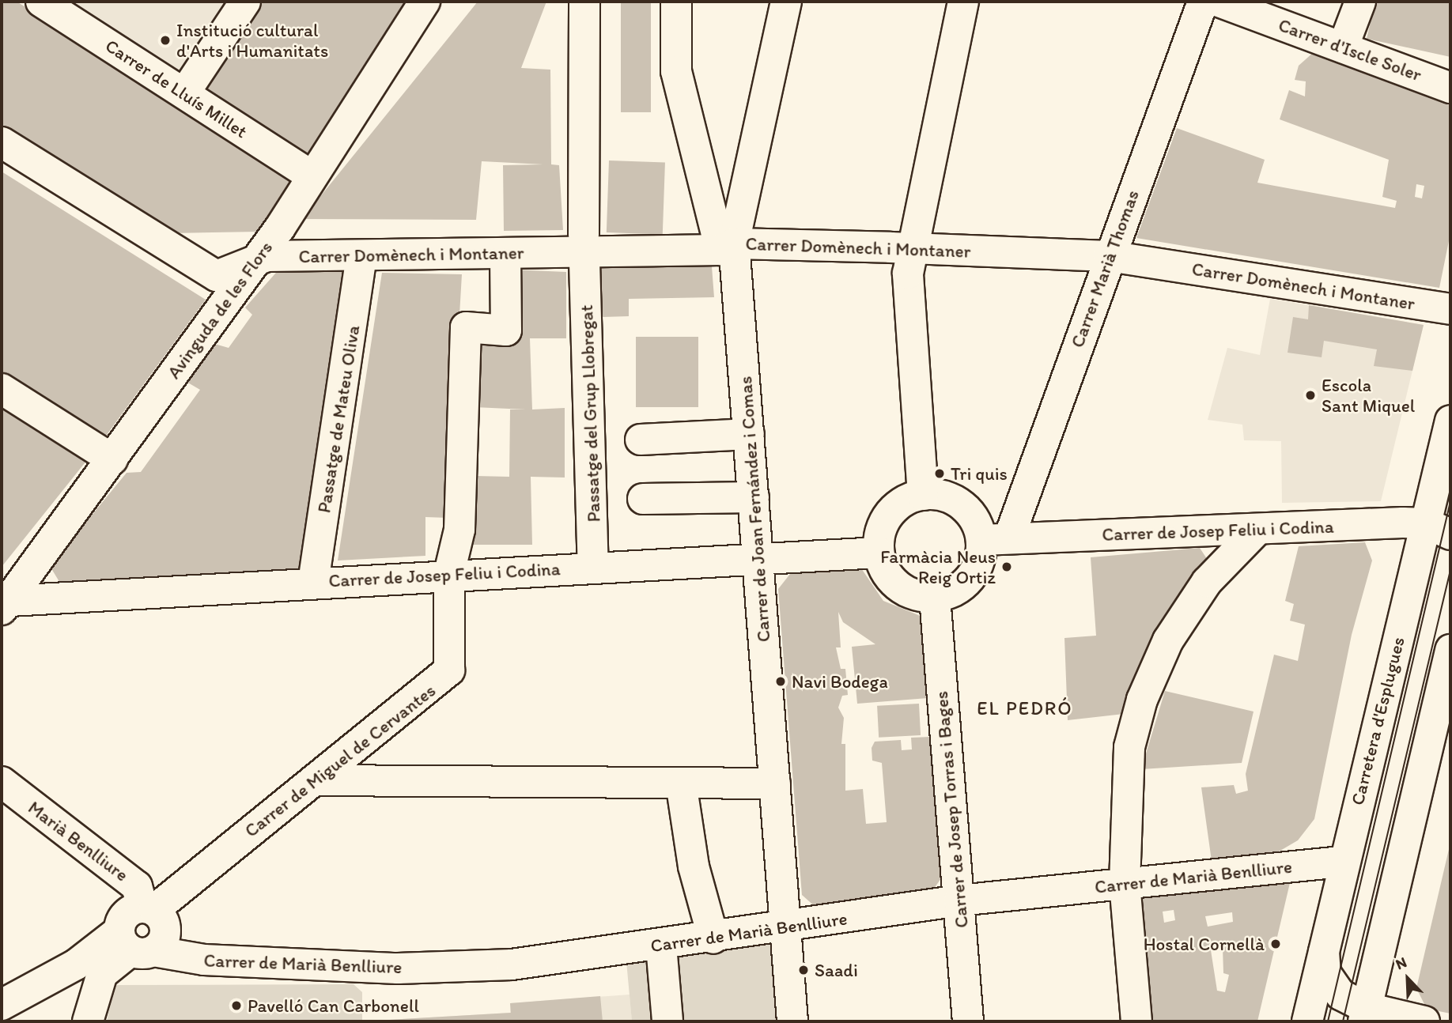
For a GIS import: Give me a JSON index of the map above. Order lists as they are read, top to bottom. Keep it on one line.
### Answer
{"streets":{"street":["Carrer d'Iscle Soler","Carrer de Lluís Millet","Carrer Domènech i Montaner","Carrer Marià Thomas","Avinguda de les Flors","Passatge del Grup Llobregat","Passatge de Mateu Oliva","Carrer de Joan Fernández i Comas","Carrer de Josep Feliu i Codina","Carretera d'Esplugues","Carrer de Miguel de Cervantes","Carrer de Josep Torras i Bages","Marià Benlliure","Carrer de Marià Benlliure"]},"crossings":[["Carrer de Lluís Millet","Avinguda de les Flors"],["Carrer Domènech i Montaner","Carrer Marià Thomas"],["Carrer Domènech i Montaner","Avinguda de les Flors"],["Carrer Domènech i Montaner","Passatge de Mateu Oliva"],["Carrer Domènech i Montaner","Carrer de Joan Fernández i Comas"],["Carrer Marià Thomas","Carrer de Josep Feliu i Codina"],["Carrer Marià Thomas","Carrer de Josep Torras i Bages"],["Avinguda de les Flors","Carrer de Josep Feliu i Codina"],["Passatge del Grup Llobregat","Carrer de Josep Feliu i Codina"],["Passatge de Mateu Oliva","Carrer de Josep Feliu i Codina"],["Carrer de Joan Fernández i Comas","Carrer de Josep Feliu i Codina"],["Carrer de Joan Fernández i Comas","Carrer de Marià Benlliure"],["Carrer de Josep Feliu i Codina","Carretera d'Esplugues"],["Carrer de Josep Feliu i Codina","Carrer de Miguel de Cervantes"],["Carrer de Josep Feliu i Codina","Carrer de Josep Torras i Bages"],["Carretera d'Esplugues","Carrer de Marià Benlliure"],["Carrer de Miguel de Cervantes","Marià Benlliure"],["Carrer de Miguel de Cervantes","Carrer de Marià Benlliure"],["Carrer de Josep Torras i Bages","Carrer de Marià Benlliure"],["Marià Benlliure","Carrer de Marià Benlliure"]],"districts":["EL PEDRÓ"],"places":["Institució cultural d'Arts i Humanitats","Escola Sant Miquel","Tri quis","Farmàcia Neus Reig Ortiz","Navi Bodega","Hostal Cornellà","Saadi","Pavelló Can Carbonell"],"north":"top left"}
